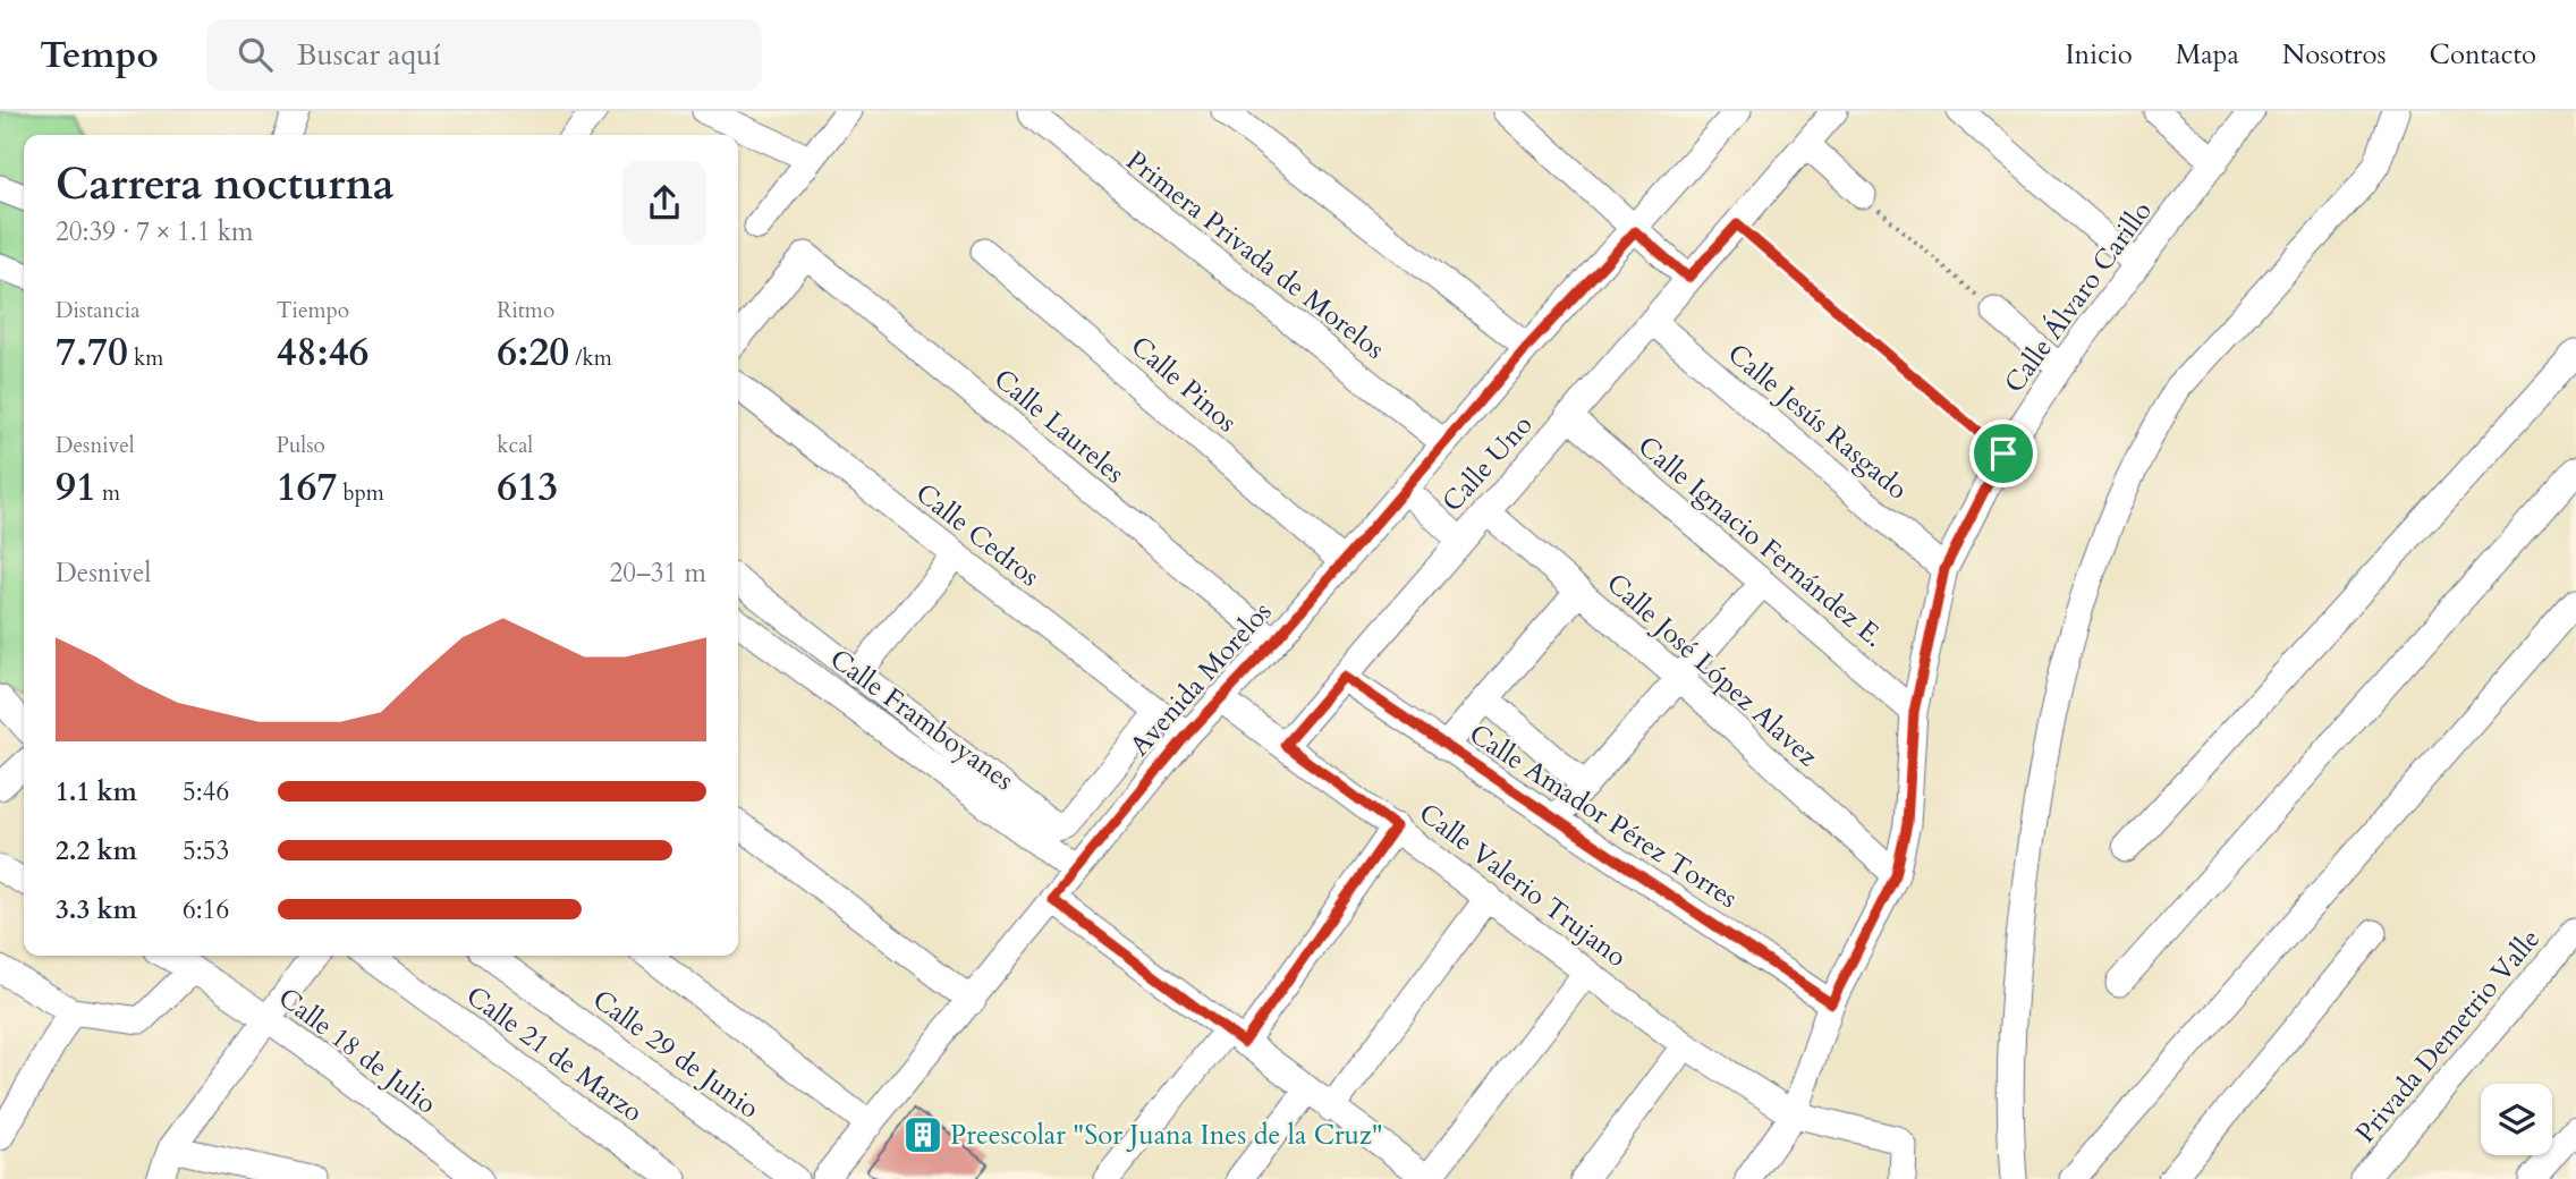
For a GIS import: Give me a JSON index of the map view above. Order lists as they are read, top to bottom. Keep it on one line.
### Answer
{"streets":{"street":["Primera Privada de Morelos","Calle Álvaro Carillo","Calle Pinos","Calle Jesús Rasgado","Calle Laureles","Calle Uno","Calle Cedros","Calle Ignacio Fernández E.","Calle José López Alavez","Avenida Morelos","Calle Framboyanes","Calle Amador Pérez Torres","Calle Valerio Trujano","Privada Demetrio Valle","Calle 18 de Julio","Calle 21 de Marzo","Calle 29 de Junio"]},"crossings":[["Primera Privada de Morelos","Avenida Morelos"],["Calle Álvaro Carillo","Calle Jesús Rasgado"],["Calle Álvaro Carillo","Calle Ignacio Fernández E."],["Calle Álvaro Carillo","Calle José López Alavez"],["Calle Álvaro Carillo","Calle Amador Pérez Torres"],["Calle Álvaro Carillo","Calle Valerio Trujano"],["Calle Pinos","Avenida Morelos"],["Calle Jesús Rasgado","Calle Uno"],["Calle Laureles","Avenida Morelos"],["Calle Uno","Calle Ignacio Fernández E."],["Calle Uno","Calle José López Alavez"],["Calle Uno","Calle Amador Pérez Torres"],["Calle Uno","Calle Valerio Trujano"],["Calle Cedros","Avenida Morelos"],["Avenida Morelos","Calle Framboyanes"],["Avenida Morelos","Calle Valerio Trujano"]],"places":{"building":["Preescolar \"Sor Juana Ines de la Cruz\""]},"page":{"header":"Tempo","search":"Buscar aquí","nav":["Inicio","Mapa","Nosotros","Contacto"],"heading":["Carrera nocturna","20:39 · 7 × 1.1 km"],"stats":[["Distancia","7.70 km"],["Tiempo","48:46"],["Ritmo","6:20 /km"],["Desnivel","91 m"],["Pulso","167 bpm"],["kcal","613"]],"chart":["Desnivel","20–31 m"],"list":[{"name":"1.1 km","note":"5:46"},{"name":"2.2 km","note":"5:53"},{"name":"3.3 km","note":"6:16"}]}}
